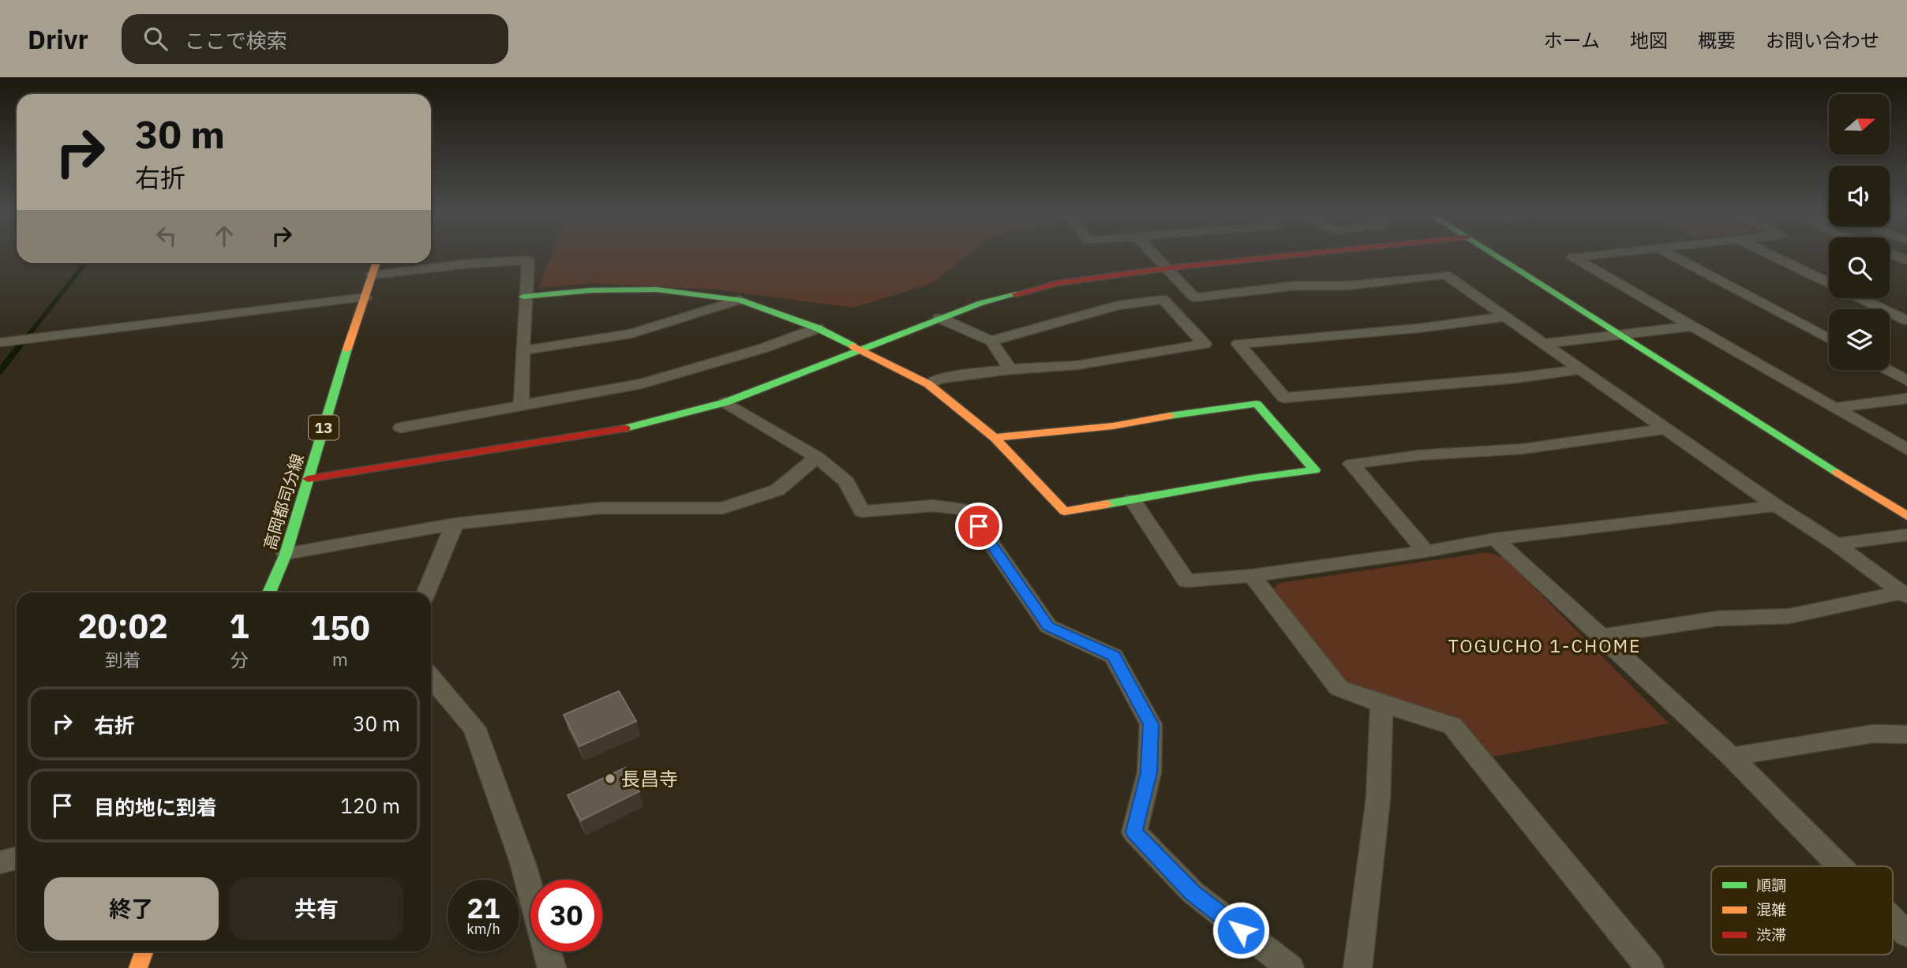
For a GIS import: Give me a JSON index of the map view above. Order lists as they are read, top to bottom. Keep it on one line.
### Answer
{"streets":{"street":["13","高岡都司分線"]},"districts":["TOGUCHO 1-CHOME"],"places":["長昌寺"],"legend":["順調","混雑","渋滞"],"north":"right","page":{"header":"Drivr","search":"ここで検索","nav":["ホーム","地図","概要","お問い合わせ"],"turn":["30 m","右折"],"eta":["20:02","到着","1","分","150","m"],"list":[{"name":"右折","value":"30 m"},{"name":"目的地に到着","value":"120 m"}],"buttons":["終了","共有"],"speed":"21 km/h","limit":"30"}}
